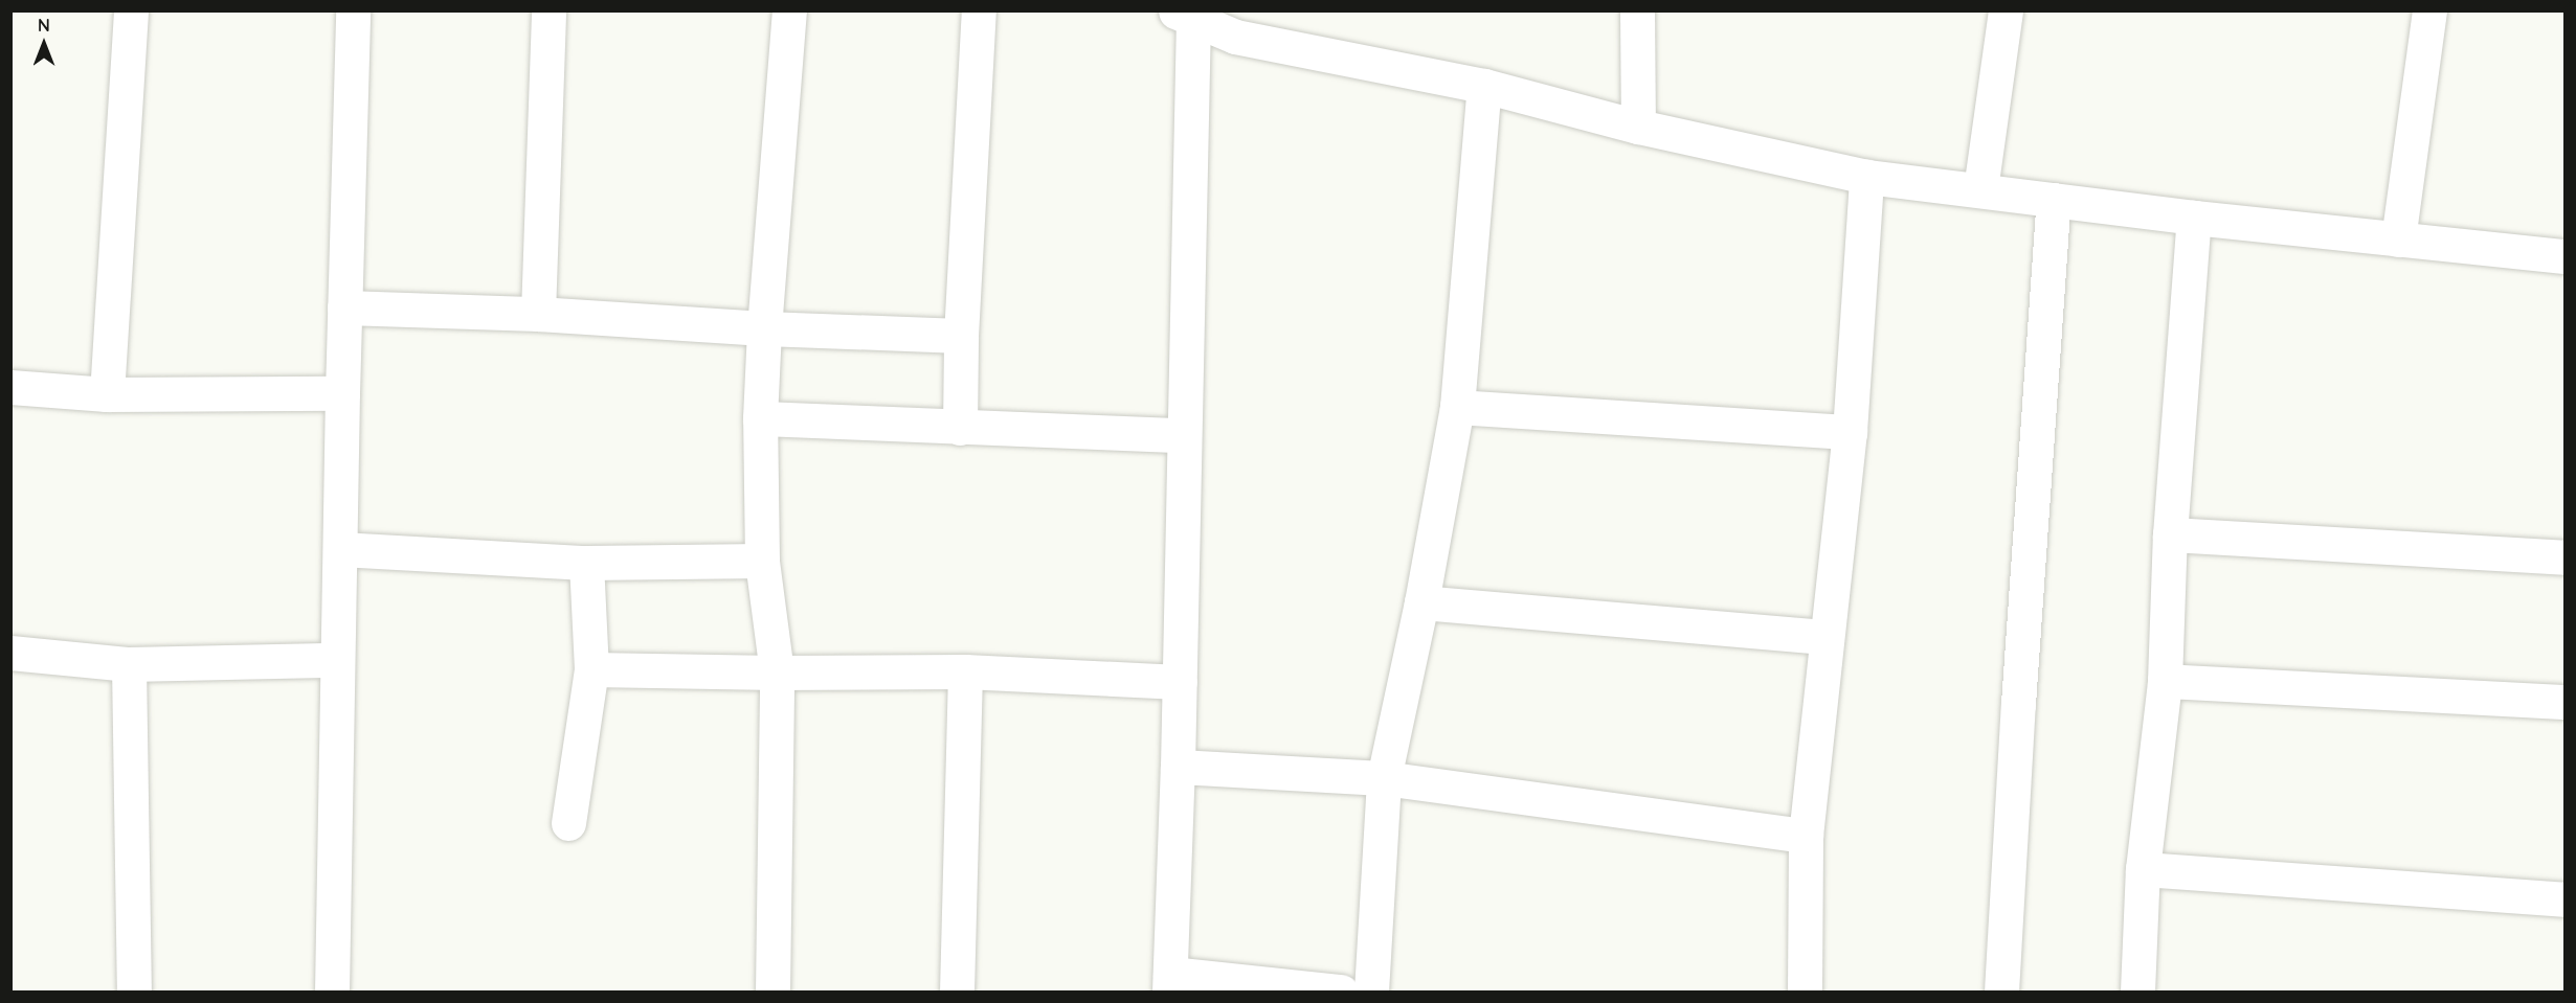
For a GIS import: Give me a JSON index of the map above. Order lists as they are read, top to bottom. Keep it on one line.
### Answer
{"north":"top"}
